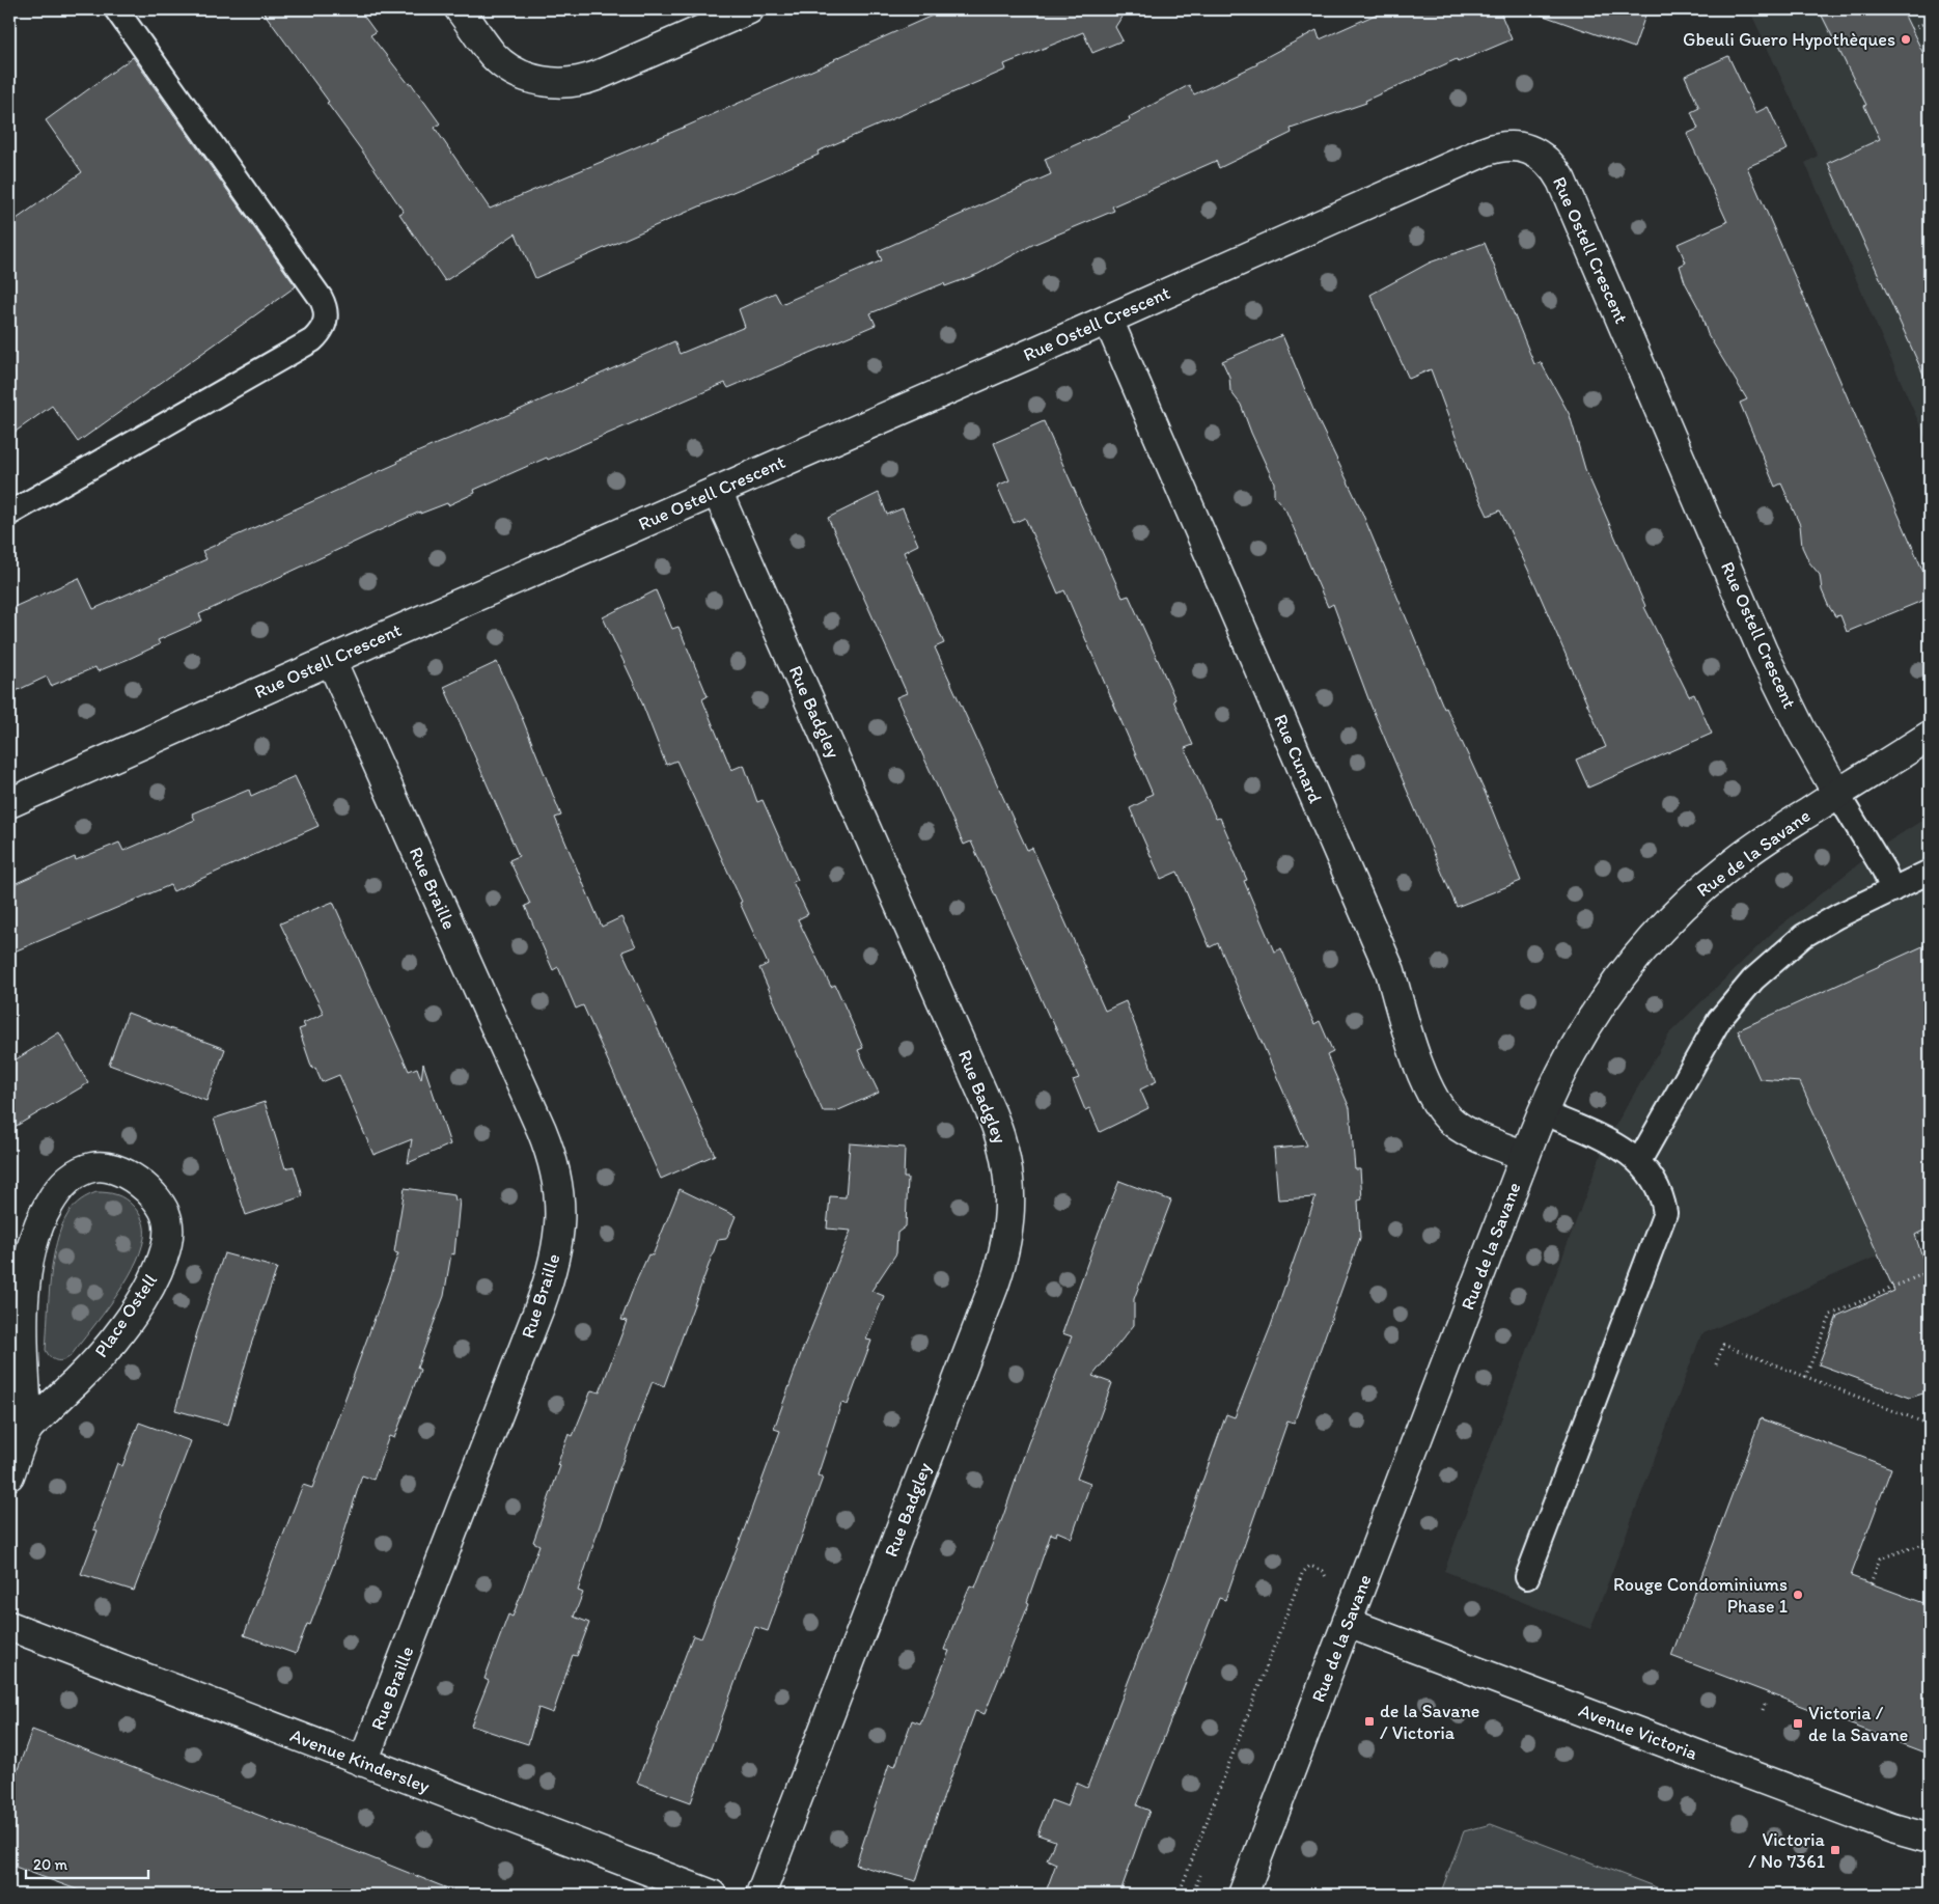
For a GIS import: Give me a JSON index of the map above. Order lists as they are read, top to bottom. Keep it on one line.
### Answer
{"streets":{"street":["Rue Ostell Crescent","Rue Badgley","Rue Cunard","Rue de la Savane","Rue Braille","Place Ostell","Avenue Victoria","Avenue Kindersley"]},"crossings":[["Rue Ostell Crescent","Rue Badgley"],["Rue Ostell Crescent","Rue Cunard"],["Rue Ostell Crescent","Rue de la Savane"],["Rue Ostell Crescent","Rue Braille"],["Rue Cunard","Rue de la Savane"],["Rue de la Savane","Avenue Victoria"],["Rue Braille","Avenue Kindersley"]],"places":{"other":["Gbeuli Guero Hypothèques","Rouge Condominiums Phase 1"],"transit":["de la Savane / Victoria","Victoria / de la Savane","Victoria / No 7361"]},"scale_bar":"20 m"}
